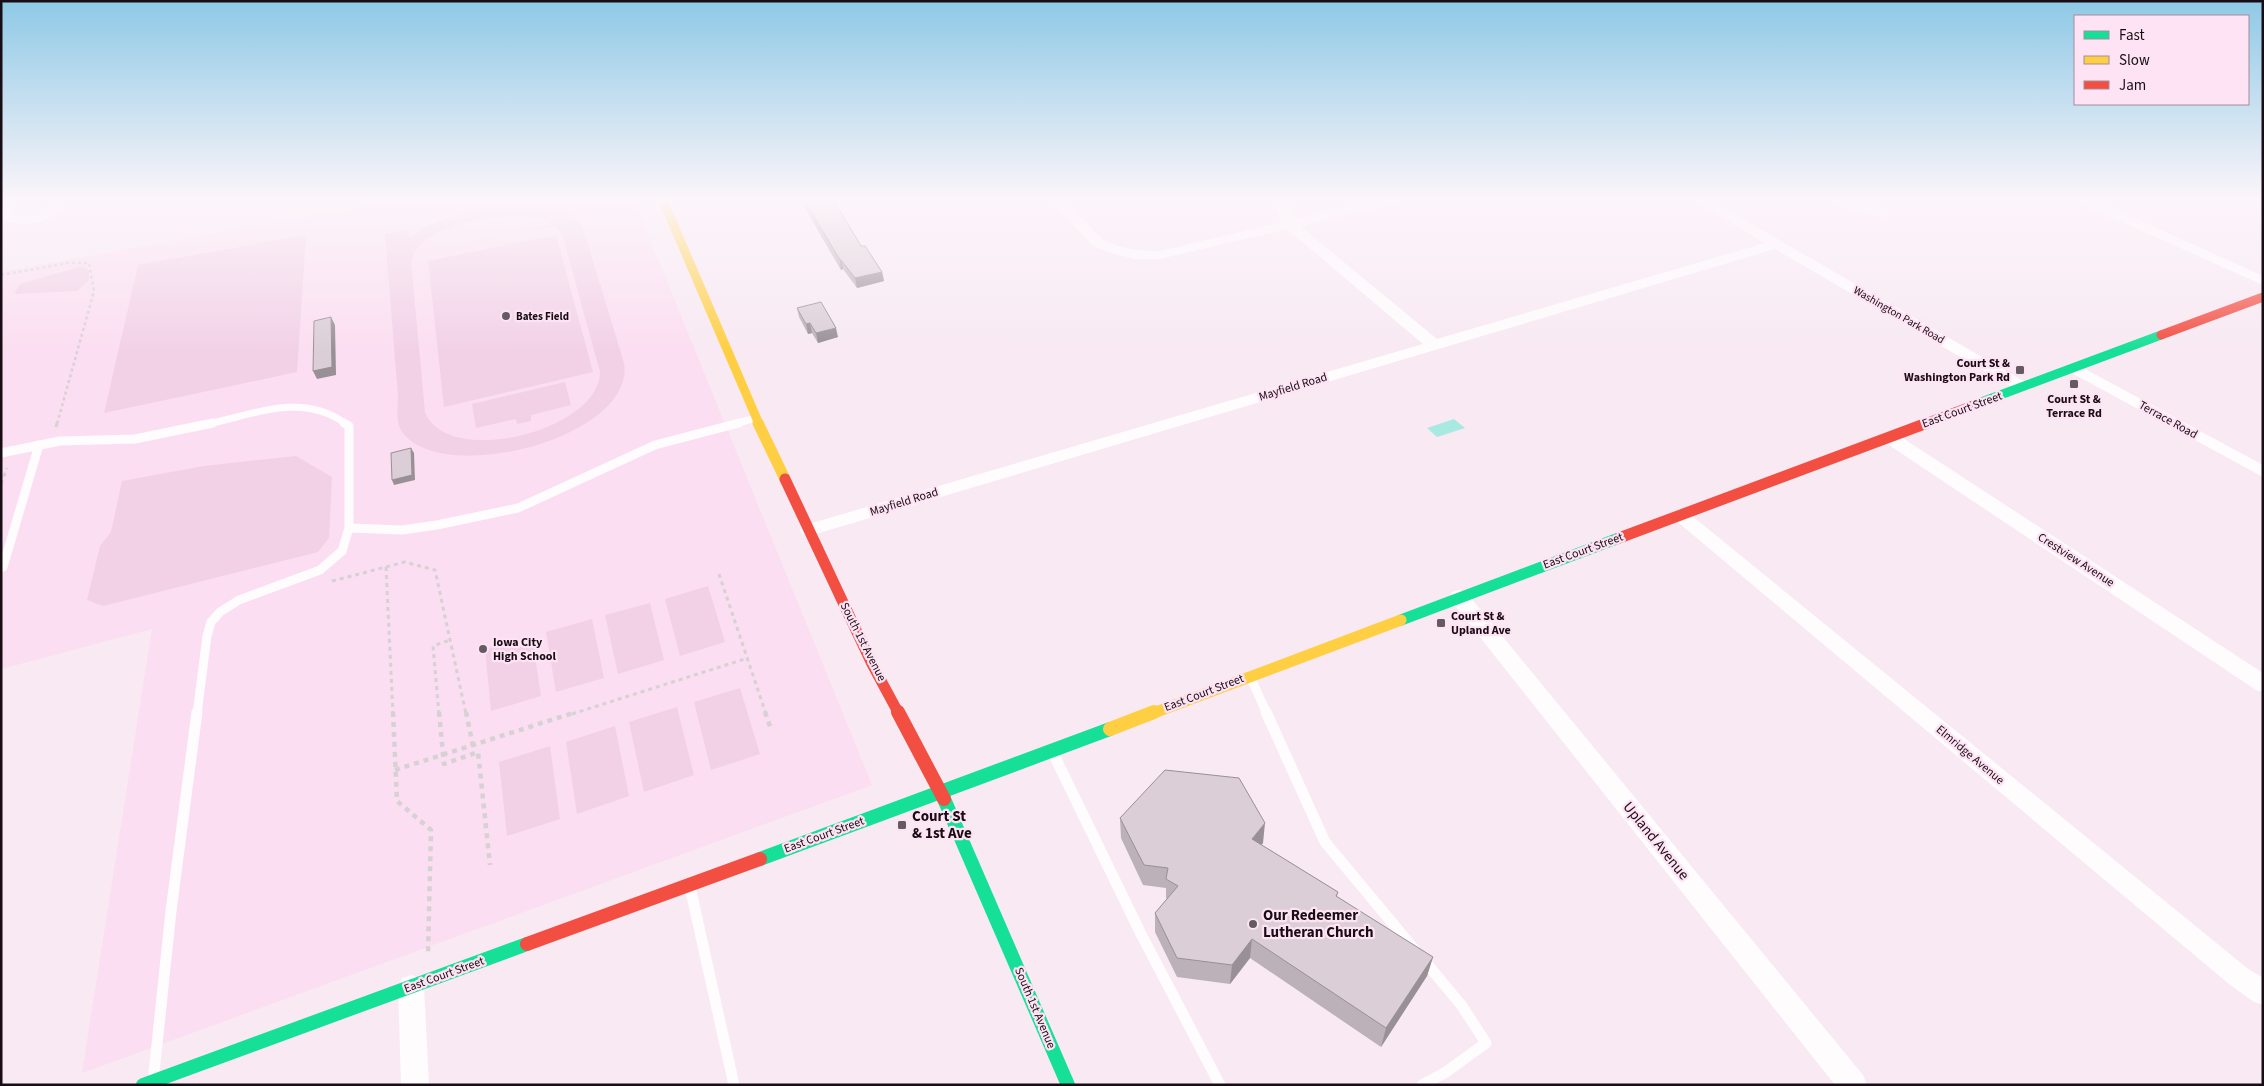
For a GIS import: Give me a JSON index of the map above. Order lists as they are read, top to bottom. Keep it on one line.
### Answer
{"streets":{"street":["Washington Park Road","Mayfield Road","East Court Street","Terrace Road","Crestview Avenue","South 1st Avenue","Elmridge Avenue","Upland Avenue"]},"crossings":[["Washington Park Road","East Court Street"],["Mayfield Road","South 1st Avenue"],["East Court Street","Terrace Road"],["East Court Street","Crestview Avenue"],["East Court Street","South 1st Avenue"],["East Court Street","Elmridge Avenue"],["East Court Street","Upland Avenue"]],"places":{"other":["Bates Field","Iowa City High School","Our Redeemer Lutheran Church"],"transit":["Court St & Washington Park Rd","Court St & Terrace Rd","Court St & Upland Ave","Court St & 1st Ave"]},"legend":["Fast","Slow","Jam"]}
